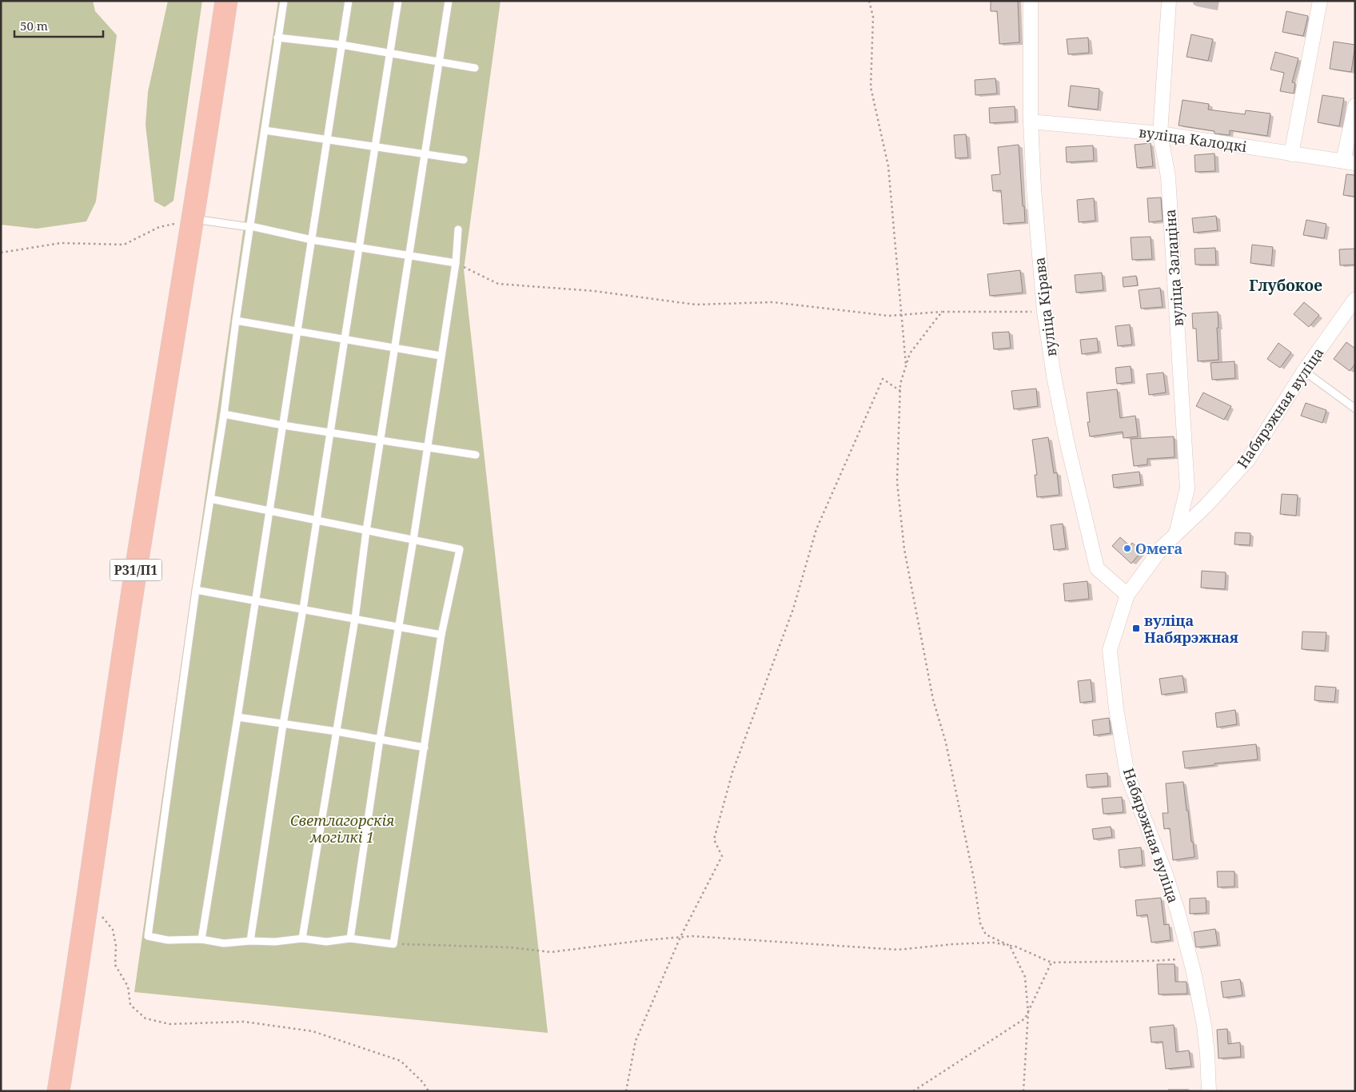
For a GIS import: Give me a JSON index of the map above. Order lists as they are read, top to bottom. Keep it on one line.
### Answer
{"streets":{"main road":["Р31/П1"],"street":["вуліца Калодкі","вуліца Залаціна","вуліца Кірава","Набярэжная вуліца"]},"crossings":[["вуліца Калодкі","вуліца Залаціна"],["вуліца Калодкі","вуліца Кірава"],["вуліца Залаціна","Набярэжная вуліца"],["вуліца Кірава","Набярэжная вуліца"]],"districts":["Глубокое"],"parks":["Светлагорскія могілкі 1"],"places":{"other":["Омега"],"transit":["вуліца Набярэжная"]},"scale_bar":"50 m"}
